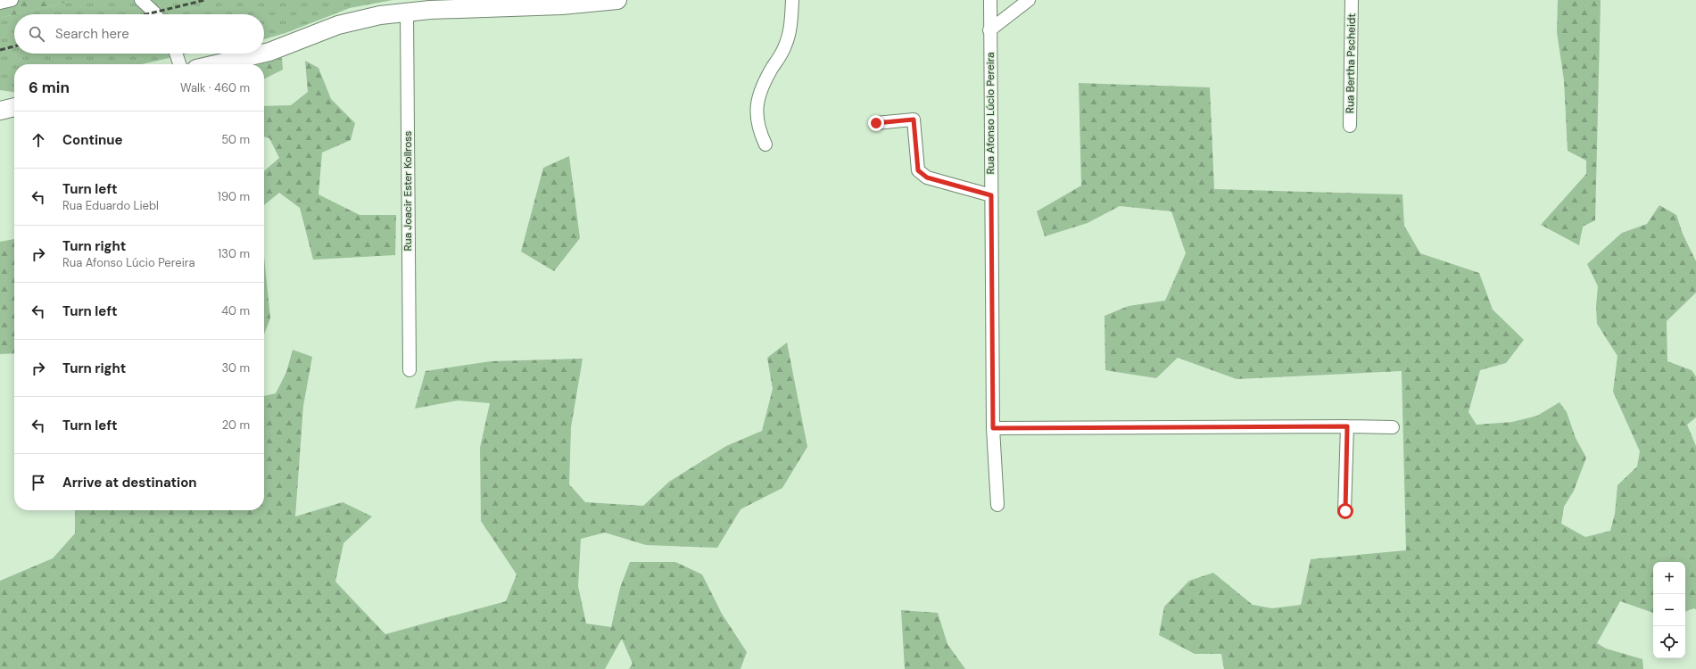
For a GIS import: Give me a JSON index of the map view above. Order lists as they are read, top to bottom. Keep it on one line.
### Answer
{"streets":{"street":["Rua Bertha Pscheidt","Rua Afonso Lúcio Pereira","Rua Joacir Ester Kollross"]},"page":{"search":"Search here","heading":["6 min","Walk · 460 m"],"list":[["Continue","50 m"],["Turn left","Rua Eduardo Liebl","190 m"],["Turn right","Rua Afonso Lúcio Pereira","130 m"],["Turn left","40 m"],["Turn right","30 m"],["Turn left","20 m"],"Arrive at destination"],"map_buttons":["+","−"]}}
